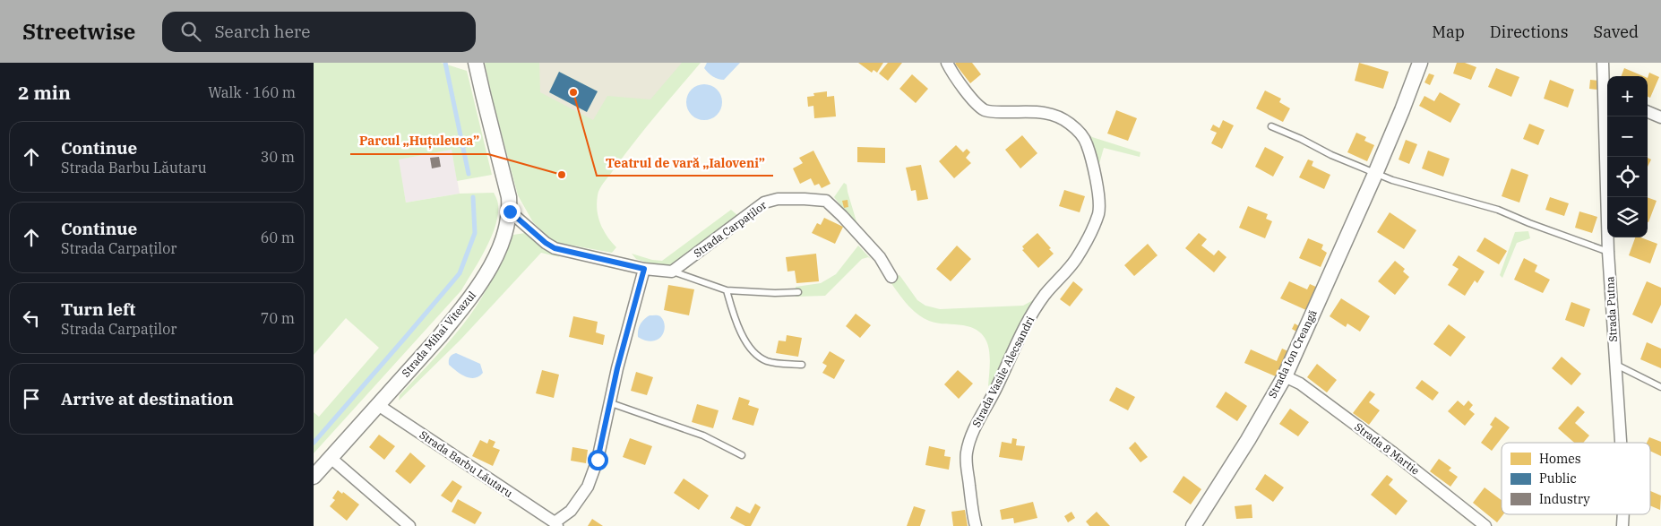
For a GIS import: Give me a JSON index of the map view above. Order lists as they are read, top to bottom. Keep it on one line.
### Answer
{"streets":{"street":["Strada Carpaților","Strada Putna","Strada Mihai Viteazul","Strada Ion Creangă","Strada Vasile Alecsandri","Strada 8 Martie","Strada Barbu Lăutaru"]},"crossings":[["Strada Mihai Viteazul","Strada Barbu Lăutaru"],["Strada Ion Creangă","Strada 8 Martie"]],"places":["Teatrul de vară „Ialoveni”","Parcul „Huțuleuca”"],"legend":["Homes","Public","Industry"],"page":{"header":"Streetwise","search":"Search here","nav":["Map","Directions","Saved"],"heading":["2 min","Walk · 160 m"],"map_buttons":["+","−"],"list":[["Continue","Strada Barbu Lăutaru","30 m"],["Continue","Strada Carpaților","60 m"],["Turn left","Strada Carpaților","70 m"],"Arrive at destination"]}}
